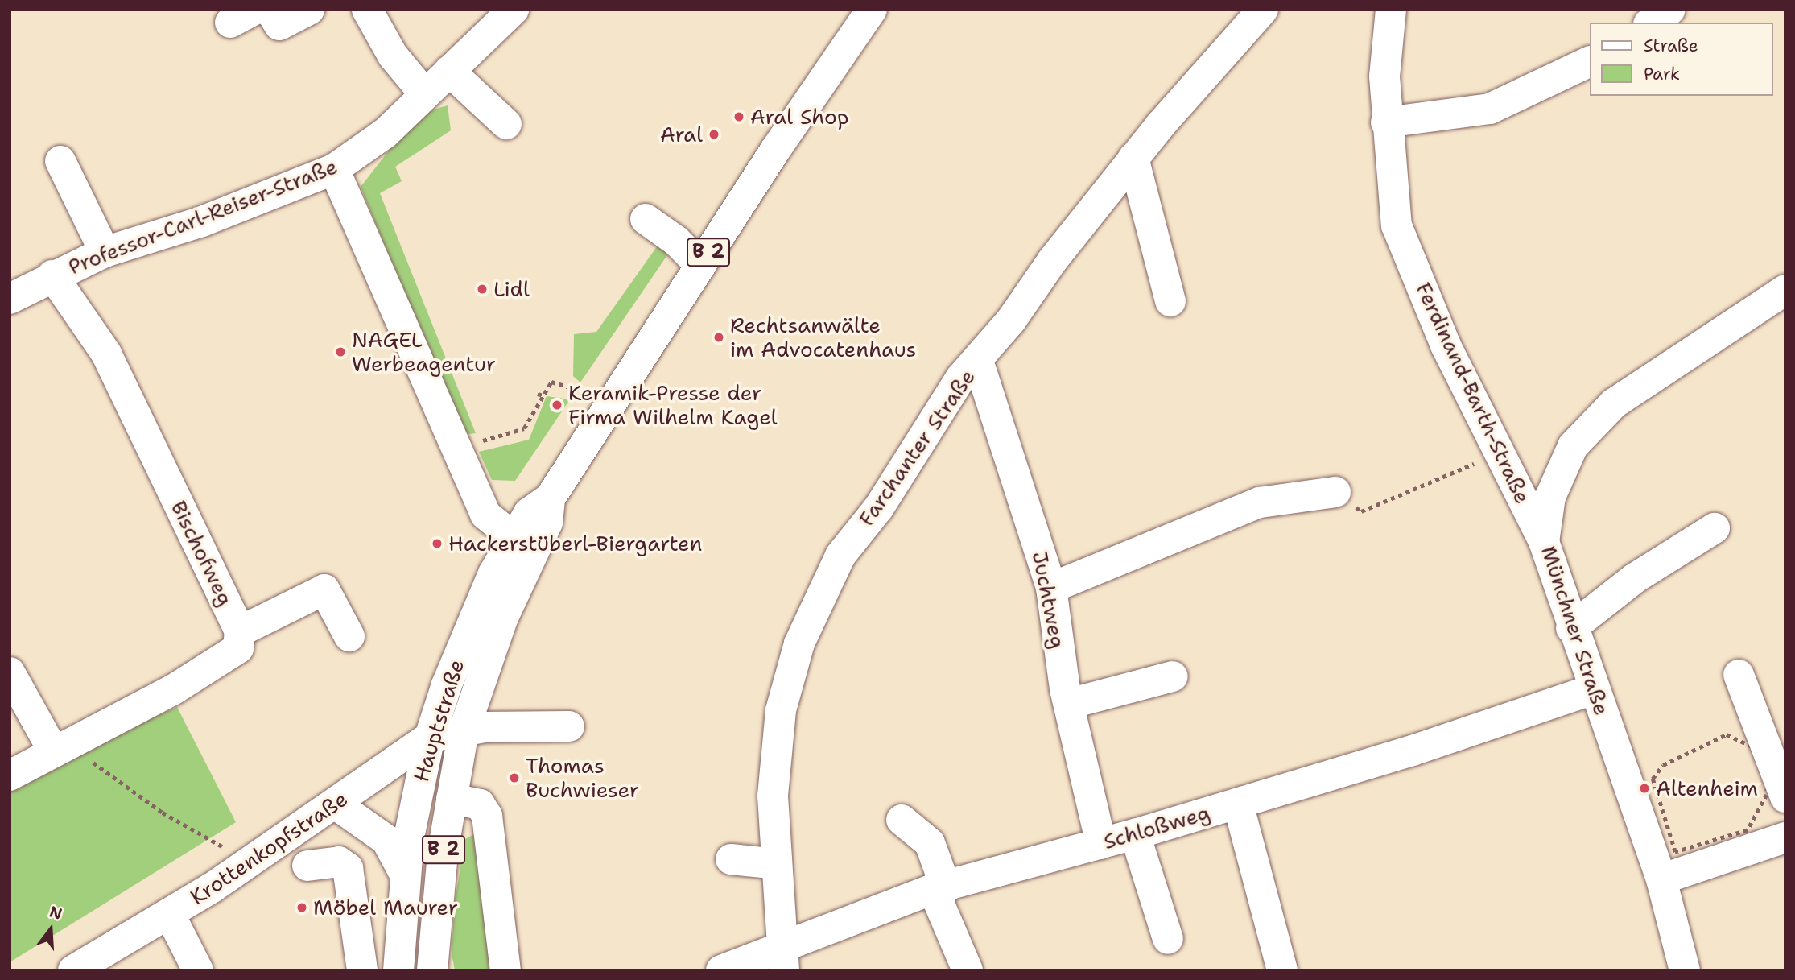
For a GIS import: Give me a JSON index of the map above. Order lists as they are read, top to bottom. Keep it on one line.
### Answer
{"streets":{"street":["Professor-Carl-Reiser-Straße","B 2","Ferdinand-Barth-Straße","Farchanter Straße","Bischofweg","Juchtweg","Münchner Straße","Hauptstraße","Schloßweg","Krottenkopfstraße"]},"crossings":[["Professor-Carl-Reiser-Straße","Bischofweg"],["Ferdinand-Barth-Straße","Münchner Straße"],["Farchanter Straße","Juchtweg"],["Farchanter Straße","Schloßweg"],["Juchtweg","Schloßweg"],["Münchner Straße","Schloßweg"],["Hauptstraße","Krottenkopfstraße"]],"places":["Aral Shop","Aral","Lidl","Rechtsanwälte im Advocatenhaus","NAGEL Werbeagentur","Keramik-Presse der Firma Wilhelm Kagel","Hackerstüberl-Biergarten","Thomas Buchwieser","Altenheim","Möbel Maurer"],"legend":["Straße","Park"],"north":"top"}
